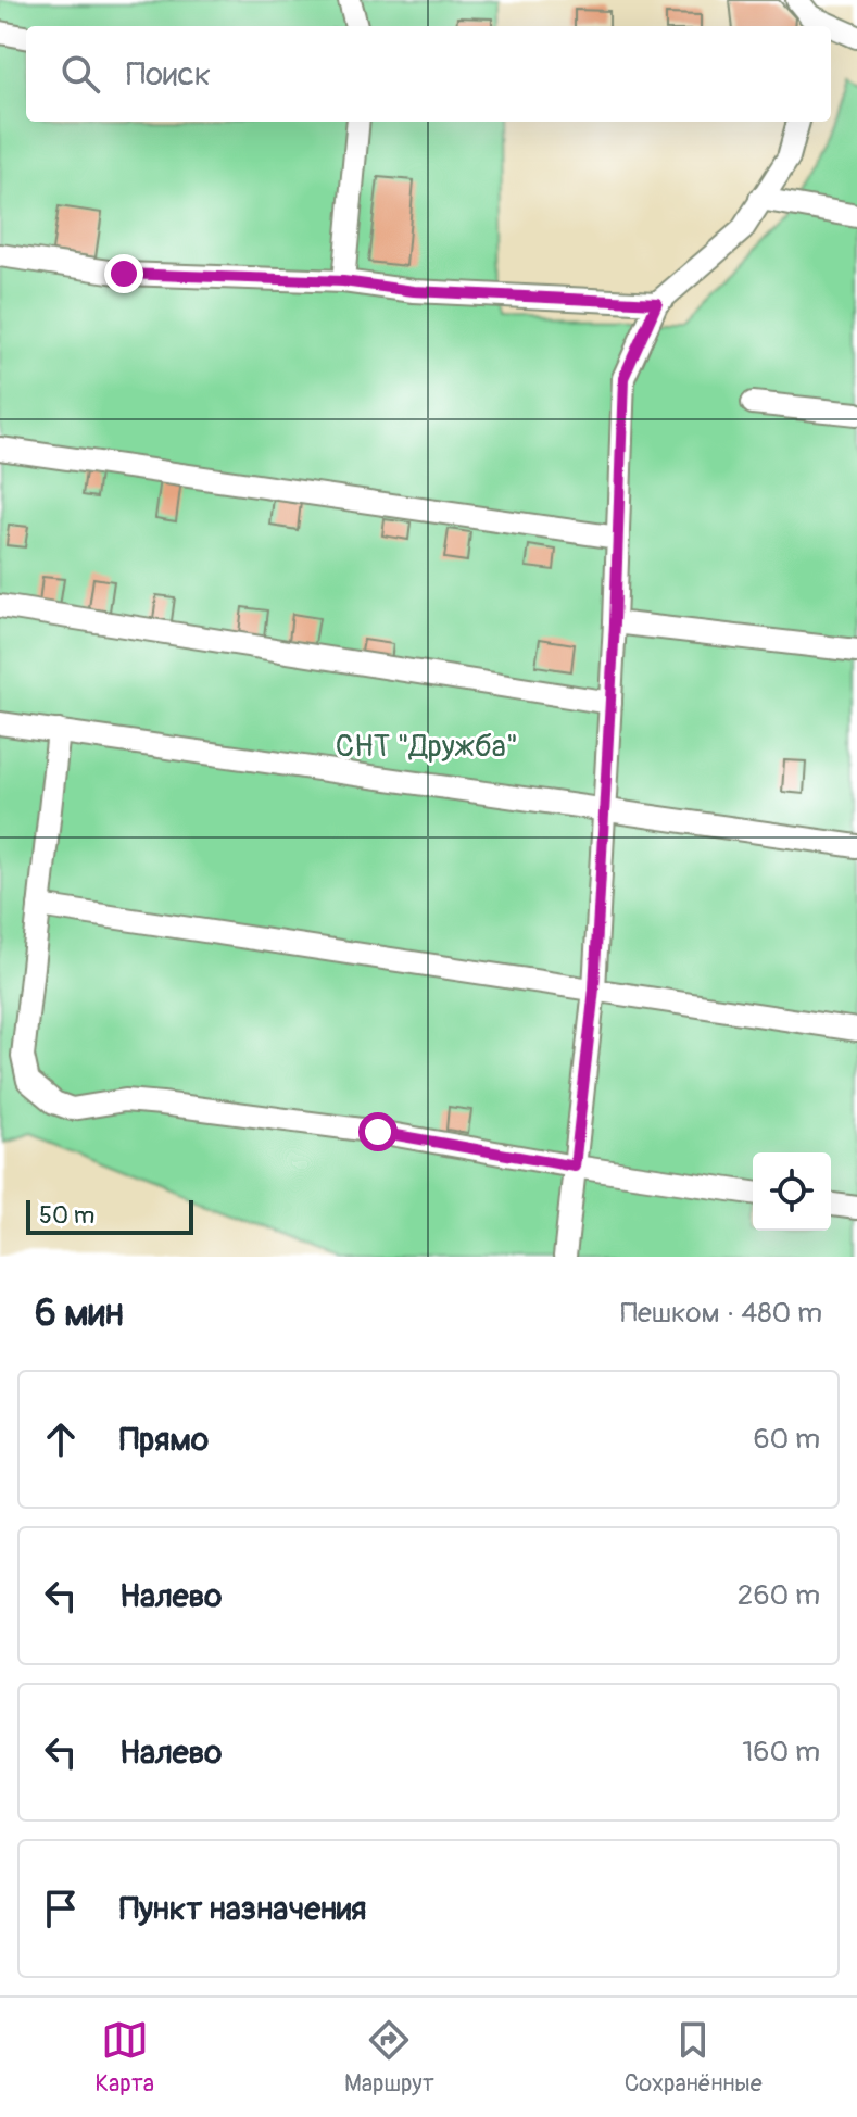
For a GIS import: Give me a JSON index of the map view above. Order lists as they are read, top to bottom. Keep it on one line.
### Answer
{"parks":["СНТ \"Дружба\""],"scale_bar":"50 m","page":{"search":"Поиск","scale":"50 m","heading":["6 мин","Пешком · 480 m"],"list":[["Прямо","60 m"],["Налево","260 m"],["Налево","160 m"],"Пункт назначения"],"nav":["Карта","Маршрут","Сохранённые"]}}
